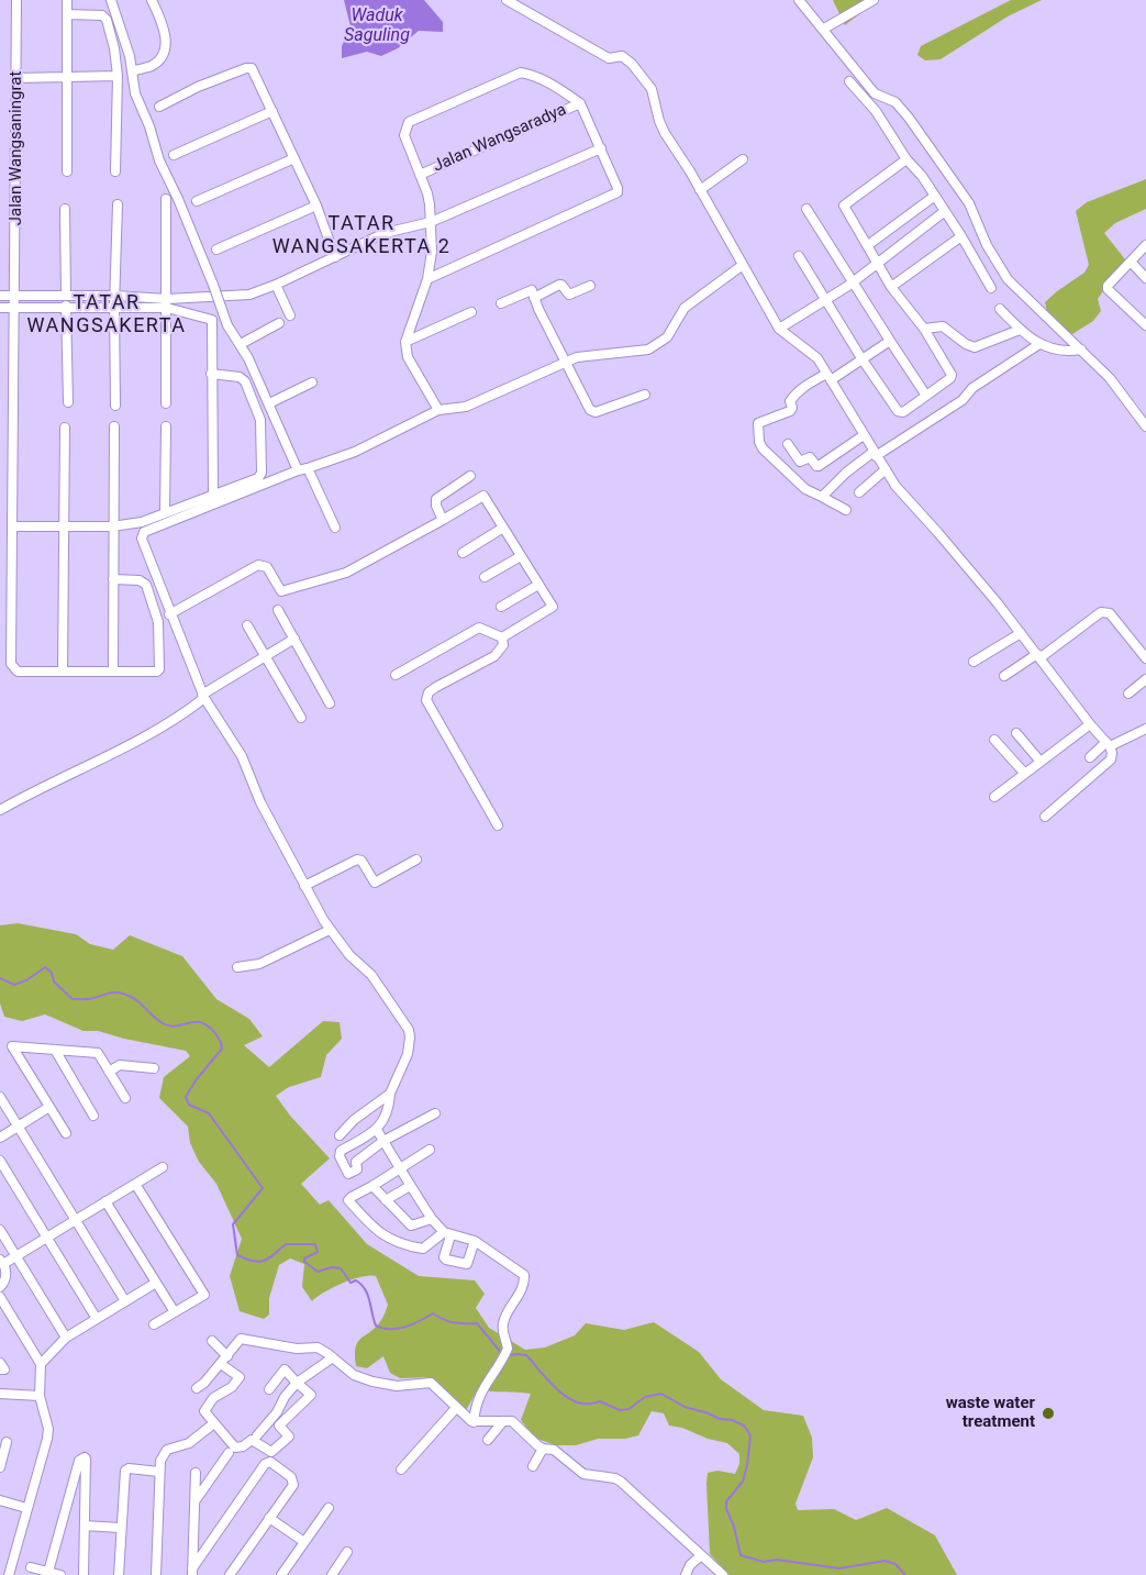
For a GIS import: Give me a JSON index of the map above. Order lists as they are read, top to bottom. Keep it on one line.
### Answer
{"streets":{"street":["Jalan Wangsaradya","Jalan Wangsaningrat"]},"districts":["TATAR WANGSAKERTA 2","TATAR WANGSAKERTA"],"water":["Waduk Saguling"],"places":["waste water treatment"]}
